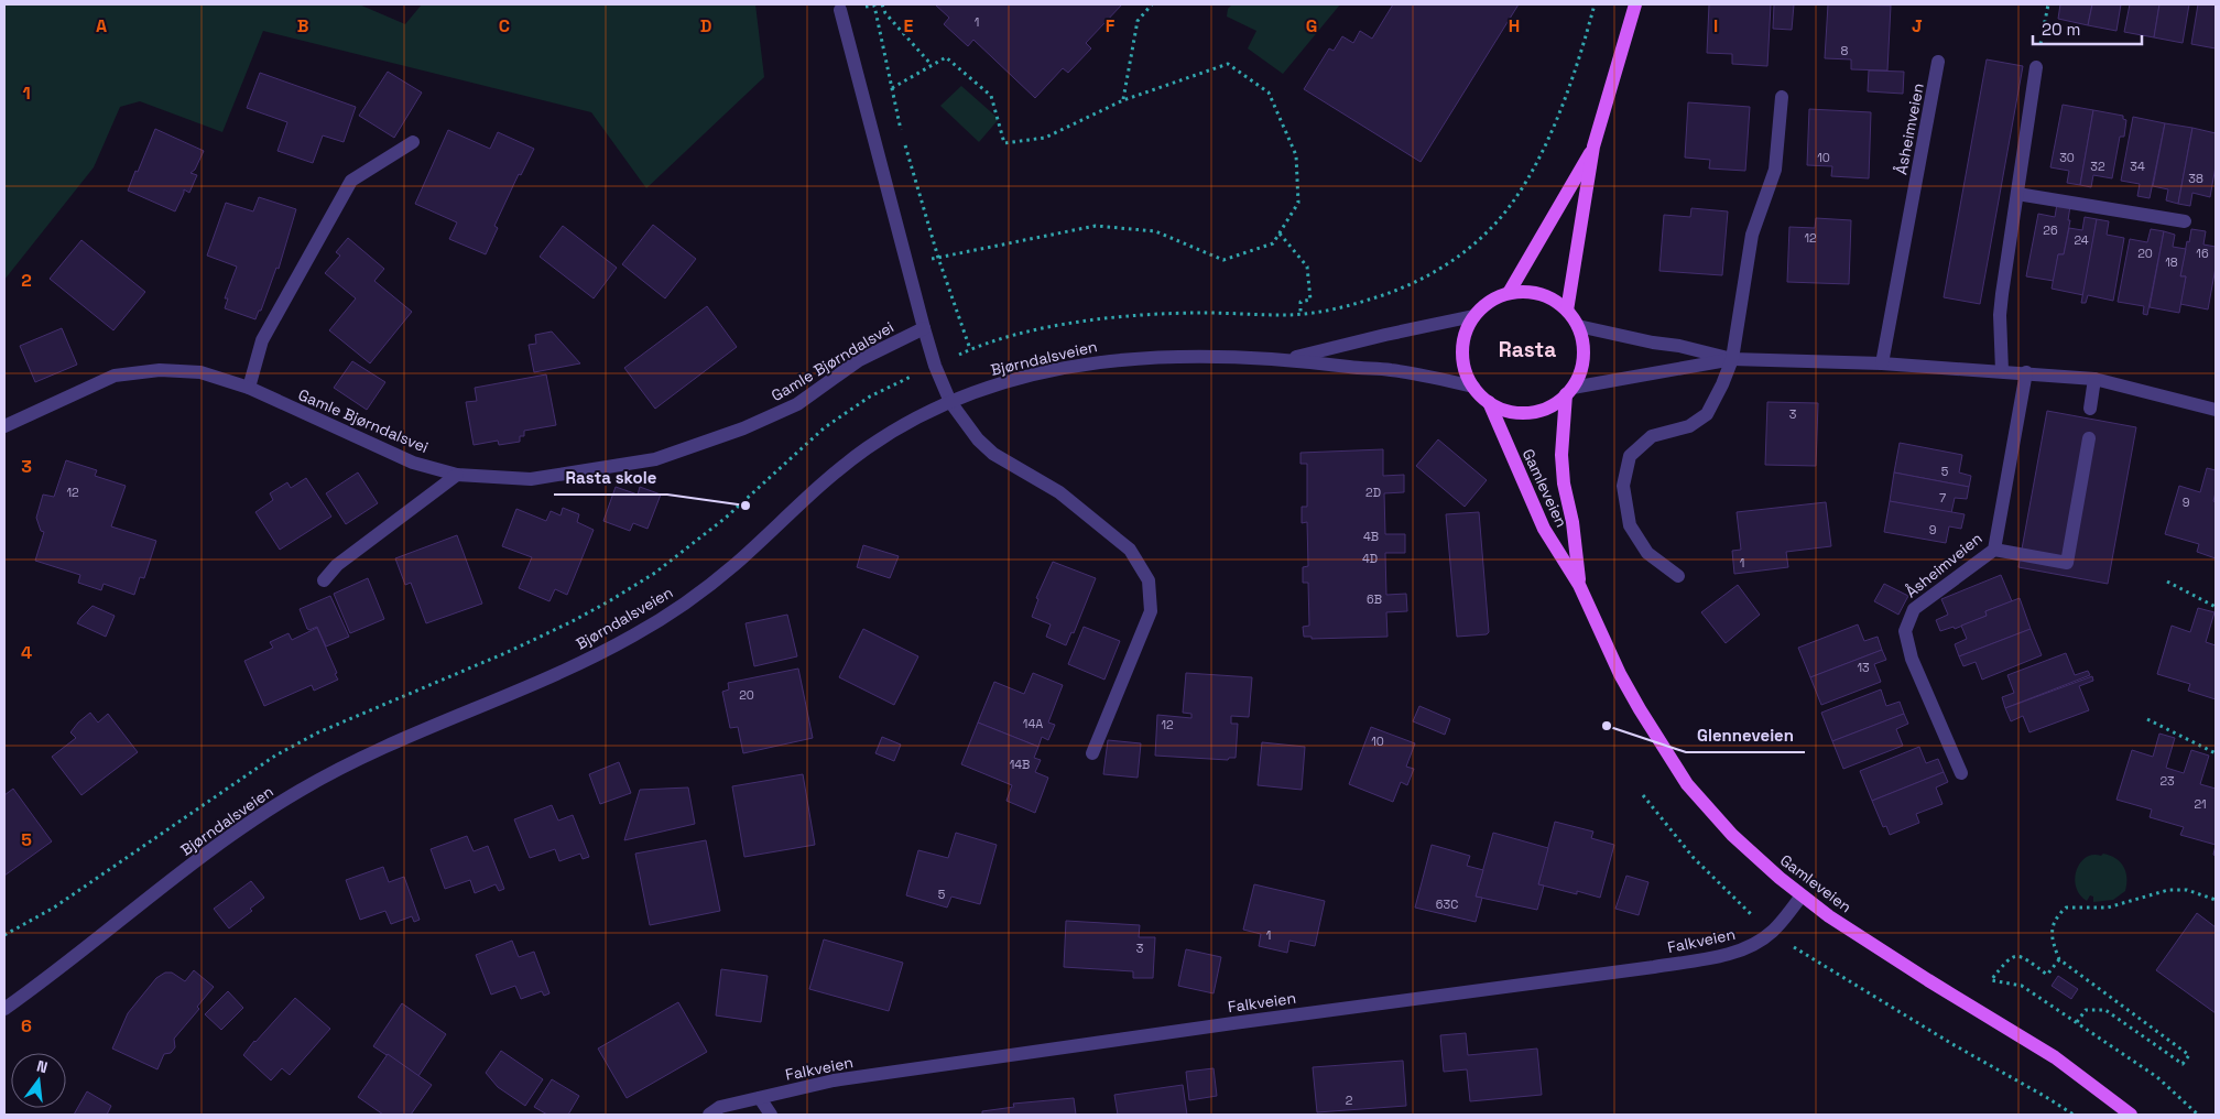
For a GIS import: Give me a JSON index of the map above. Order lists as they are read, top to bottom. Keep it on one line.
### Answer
{"streets":{"main road":["Gamleveien"],"street":["Åsheimveien","Bjørndalsveien","Gamle Bjørndalsvei","Falkveien"]},"crossings":[["Bjørndalsveien","Gamleveien"],["Gamleveien","Falkveien"]],"districts":["Rasta"],"places":["Rasta skole","Glenneveien"],"house_numbers":["1","8","10","30","32","34","38","26","12","24","20","16","18","3","5","12","2D","7","9","9","4B","4D","1","6B","13","20","14A","12","10","14B","23","21","5","63C","1","3","2"],"scale_bar":"20 m","north":"top","grid":{"columns":["A","B","C","D","E","F","G","H","I","J"],"rows":["1","2","3","4","5","6"]}}
